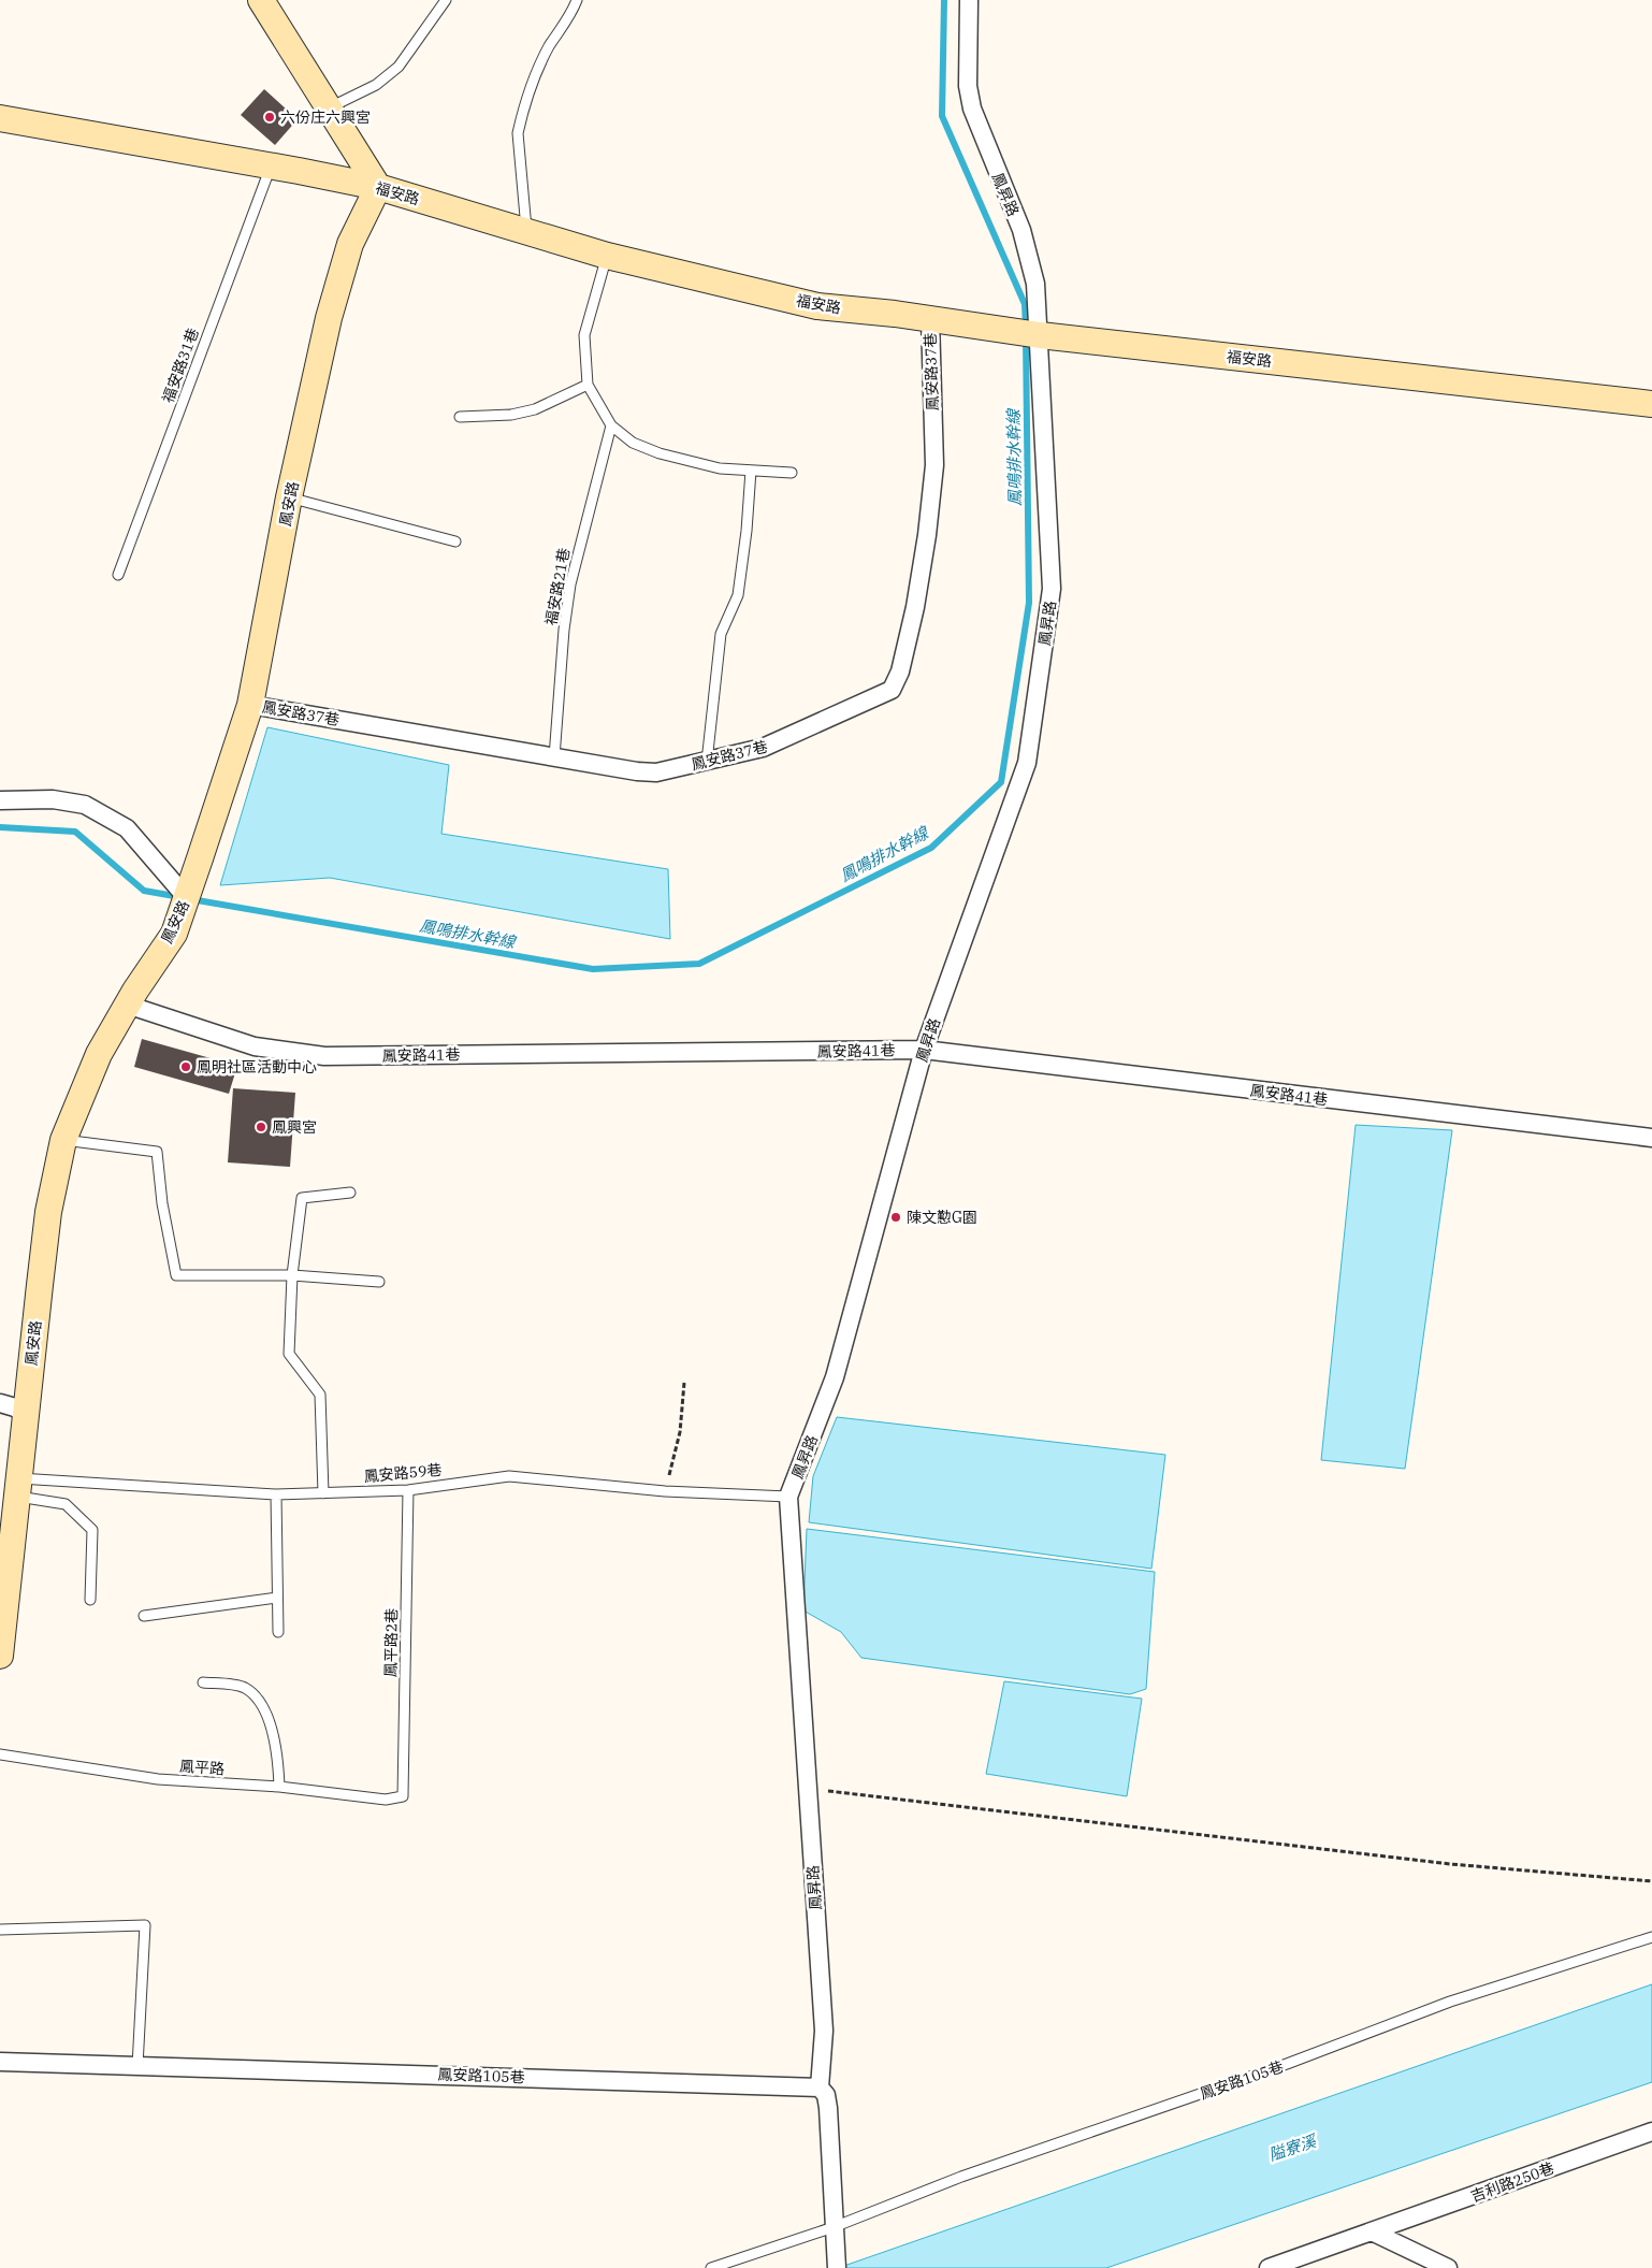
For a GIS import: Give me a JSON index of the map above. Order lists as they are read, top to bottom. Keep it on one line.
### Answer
{"streets":{"street":["福安路","鳳昇路","鳳安路37巷","鳳安路","鳳安路41巷","鳳安路105巷","吉利路250巷"],"lane":["福安路31巷","福安路21巷","鳳安路59巷","鳳平路2巷","鳳平路"]},"crossings":[["福安路","鳳昇路"],["福安路","福安路31巷"],["福安路","鳳安路37巷"],["福安路","鳳安路"],["鳳昇路","鳳安路41巷"],["鳳昇路","鳳安路59巷"],["鳳昇路","鳳安路105巷"],["鳳安路37巷","鳳安路"],["鳳安路37巷","福安路21巷"],["鳳安路","鳳安路41巷"],["鳳安路","鳳安路59巷"],["鳳安路59巷","鳳平路2巷"],["鳳平路2巷","鳳平路"]],"water":["鳳鳴排水幹線","隘寮溪"],"places":["六份庄六興宮","鳳明社區活動中心","鳳興宮","陳文懃G園"]}
